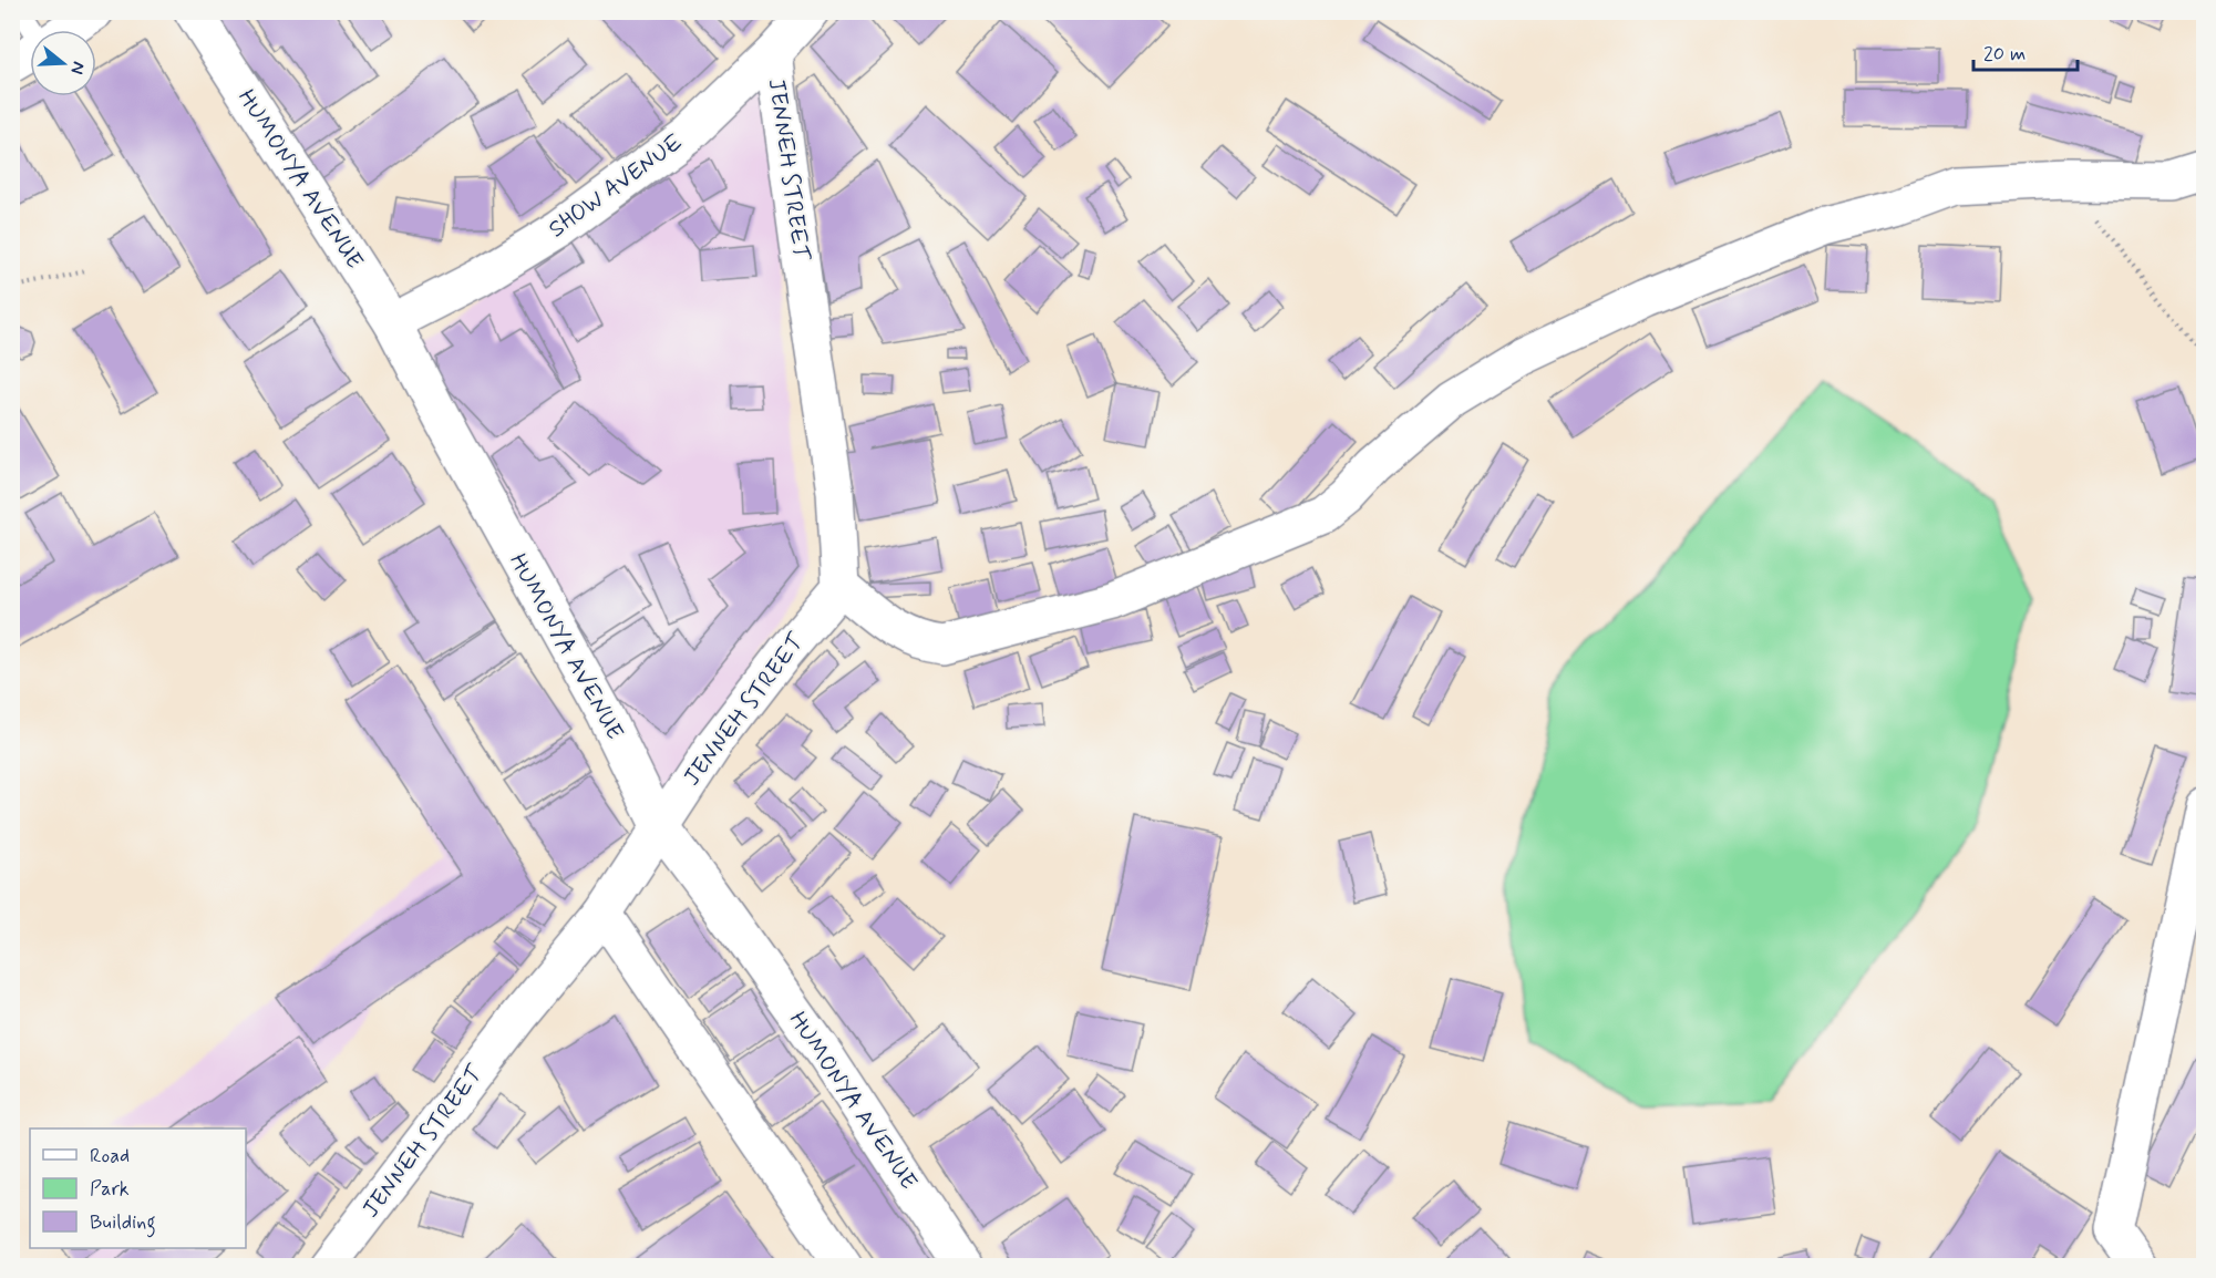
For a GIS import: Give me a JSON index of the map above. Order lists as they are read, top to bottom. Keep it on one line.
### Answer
{"streets":{"street":["JENNEH STREET","HUMONYA AVENUE","SHOW AVENUE"]},"crossings":[["JENNEH STREET","HUMONYA AVENUE"],["JENNEH STREET","SHOW AVENUE"],["HUMONYA AVENUE","SHOW AVENUE"]],"legend":["Road","Park","Building"],"scale_bar":"20 m","north":"right"}
